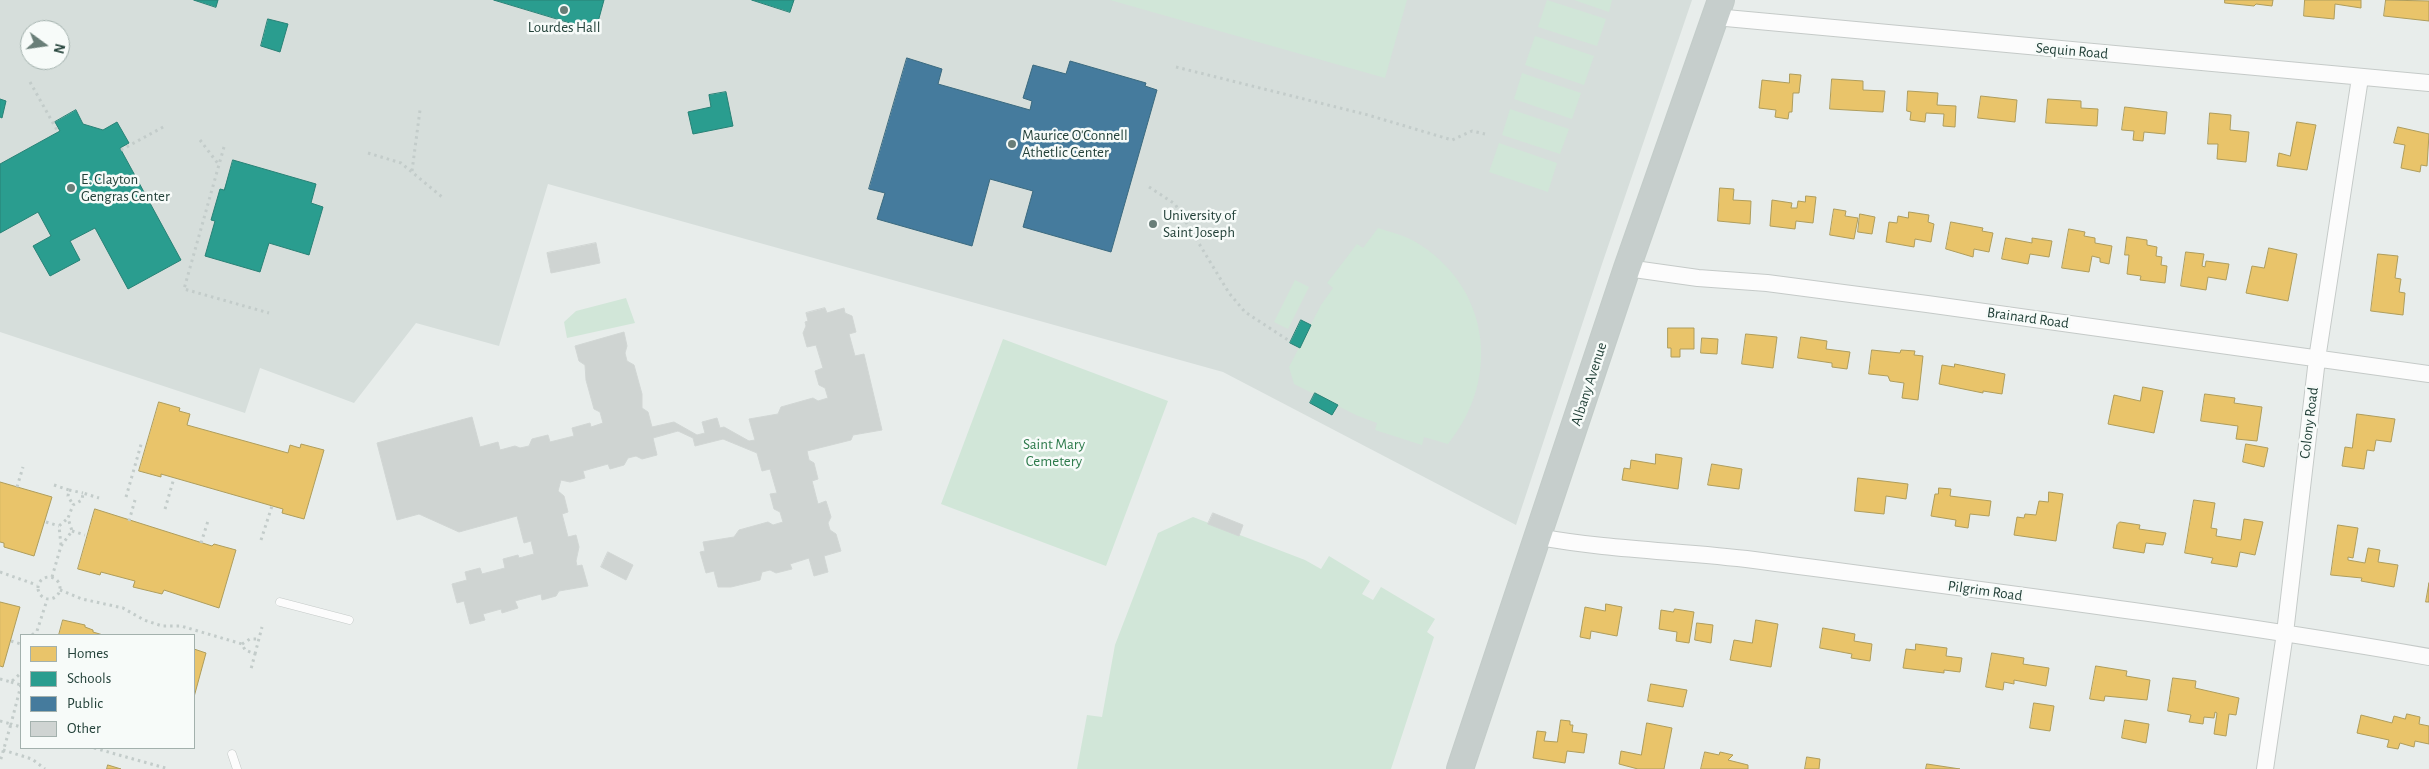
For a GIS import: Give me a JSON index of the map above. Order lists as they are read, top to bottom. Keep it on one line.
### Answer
{"streets":{"highway":["Albany Avenue"],"street":["Sequin Road","Brainard Road","Colony Road","Pilgrim Road"]},"crossings":[["Sequin Road","Albany Avenue"],["Sequin Road","Colony Road"],["Brainard Road","Albany Avenue"],["Brainard Road","Colony Road"],["Albany Avenue","Pilgrim Road"],["Colony Road","Pilgrim Road"]],"parks":["Saint Mary Cemetery"],"places":["Lourdes Hall","Maurice O'Connell Athetlic Center","E. Clayton Gengras Center","University of Saint Joseph"],"legend":["Homes","Schools","Public","Other"],"north":"right"}
